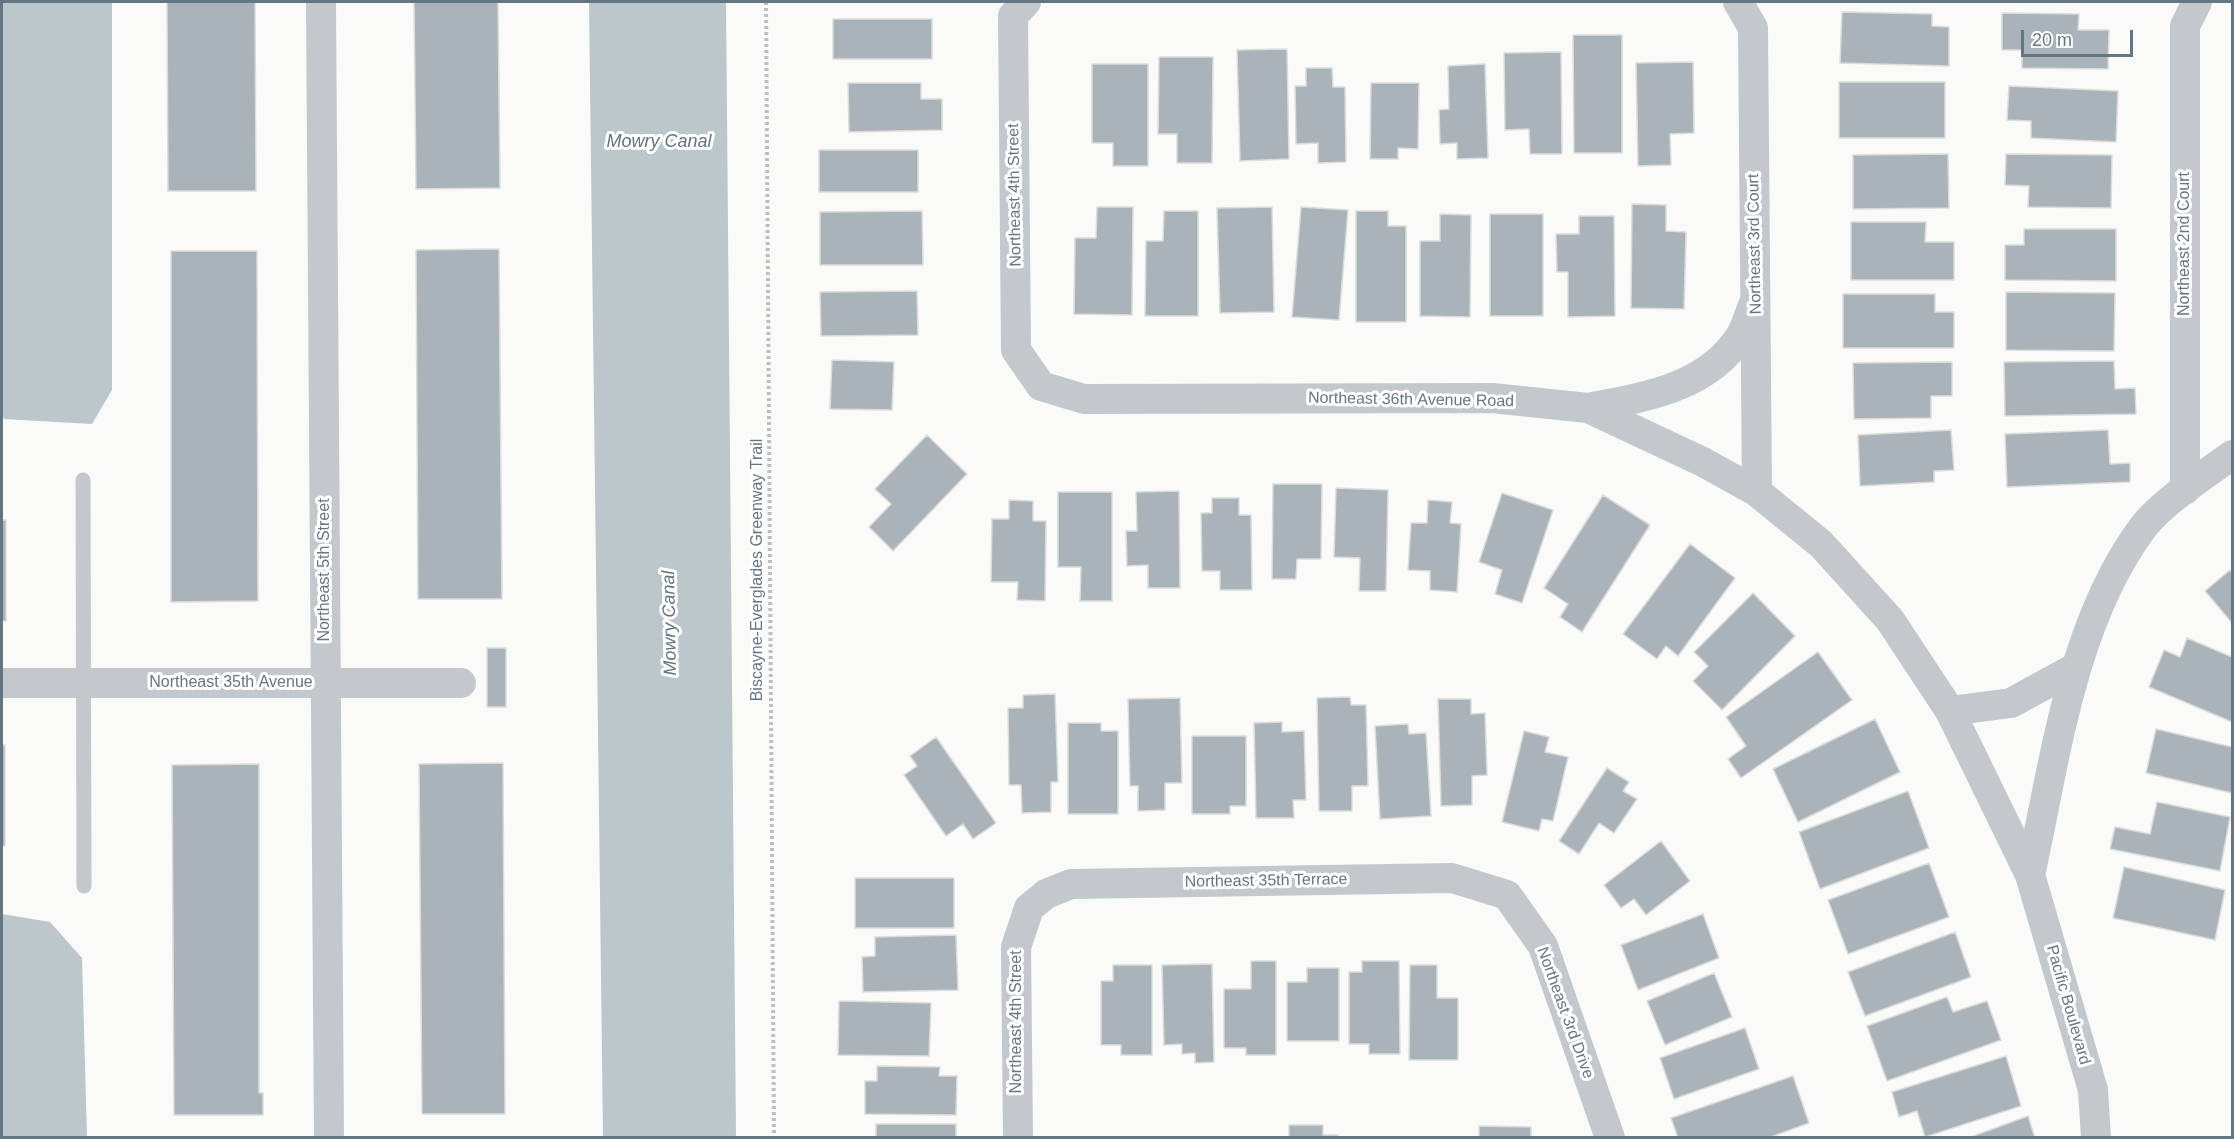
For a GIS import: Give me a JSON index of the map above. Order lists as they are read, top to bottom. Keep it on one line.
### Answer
{"streets":{"street":["Northeast 4th Street","Northeast 3rd Court","Northeast 2nd Court","Northeast 36th Avenue Road","Northeast 5th Street","Northeast 35th Avenue","Northeast 35th Terrace","Pacific Boulevard","Northeast 3rd Drive"],"path":["Biscayne-Everglades Greenway Trail"]},"crossings":[["Northeast 4th Street","Northeast 36th Avenue Road"],["Northeast 4th Street","Northeast 35th Terrace"],["Northeast 3rd Court","Northeast 36th Avenue Road"],["Northeast 36th Avenue Road","Pacific Boulevard"],["Northeast 5th Street","Northeast 35th Avenue"],["Northeast 35th Terrace","Northeast 3rd Drive"]],"water":["Mowry Canal"],"scale_bar":"20 m"}
